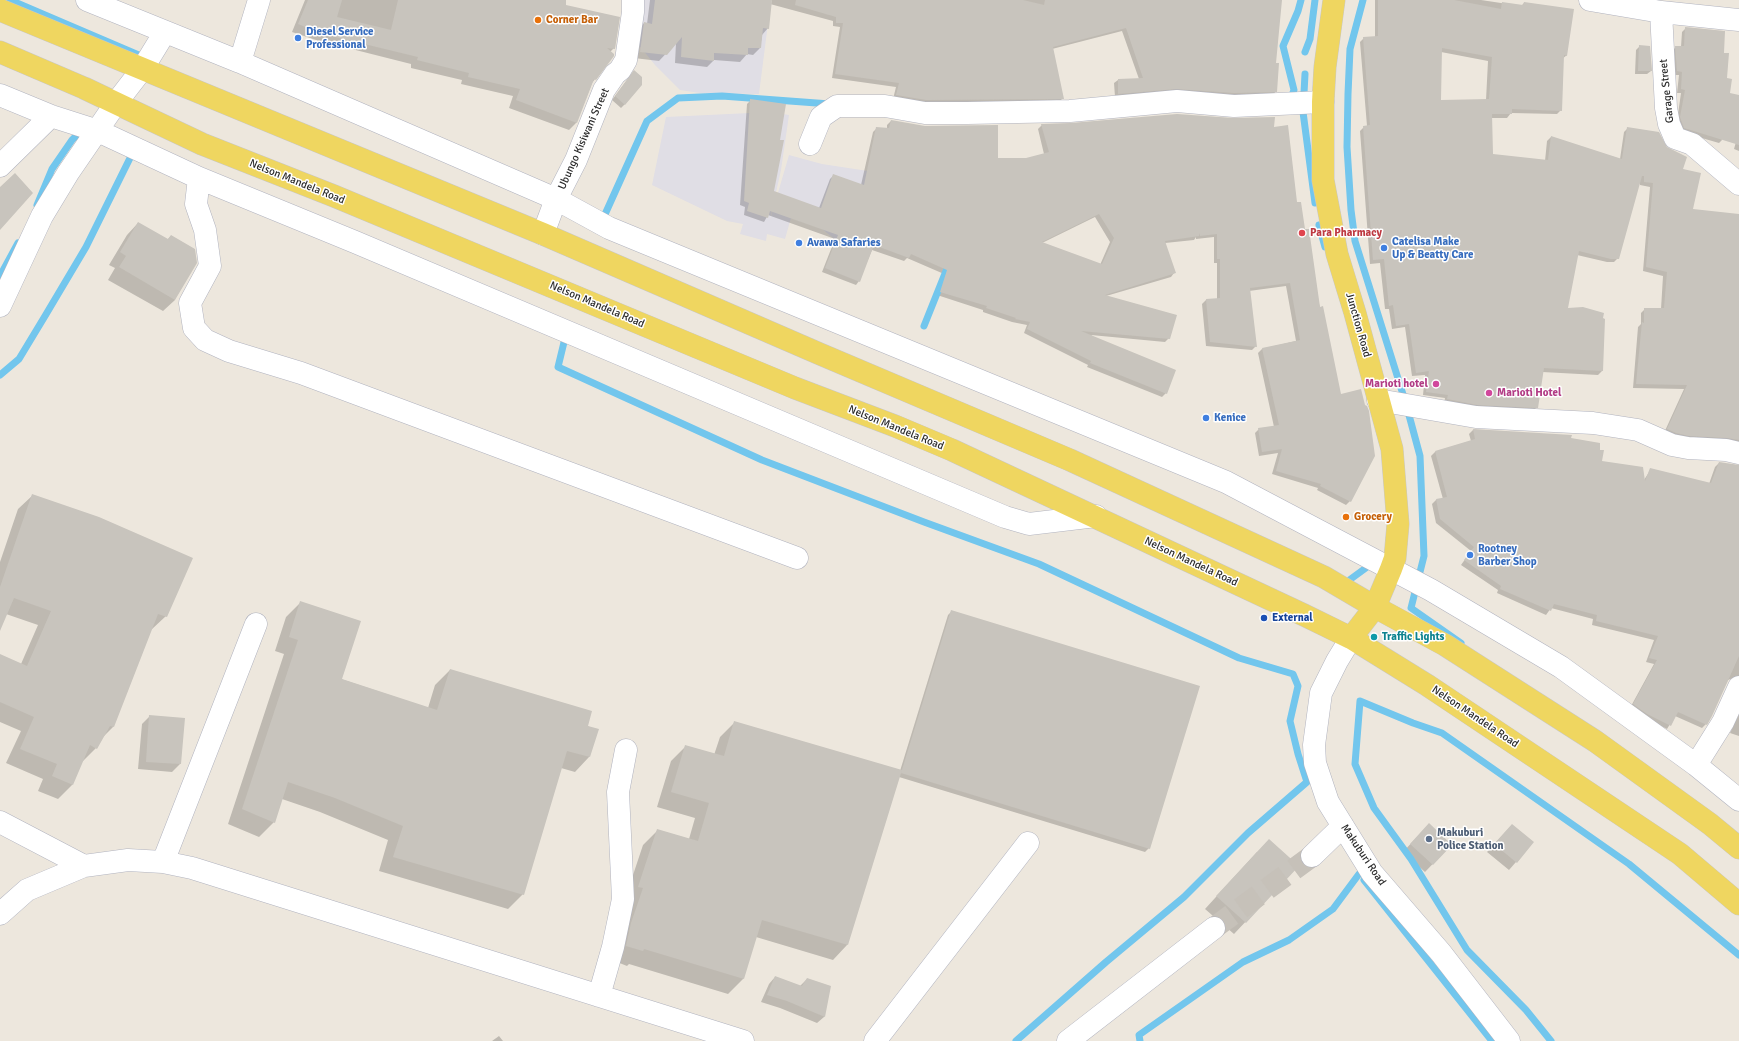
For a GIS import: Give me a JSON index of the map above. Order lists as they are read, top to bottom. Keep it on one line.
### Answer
{"streets":{"main road":["Nelson Mandela Road","Junction Road"],"street":["Garage Street","Ubungo Kisiwani Street","Makuburi Road"]},"crossings":[["Nelson Mandela Road","Junction Road"],["Nelson Mandela Road","Makuburi Road"],["Junction Road","Makuburi Road"]],"places":["Corner Bar","Diesel Service Professional","Para Pharmacy","Avawa Safaries","Catelisa Make Up & Beatty Care","Marioti hotel","Marioti Hotel","Kenice","Grocery","Rootney Barber Shop","External","Traffic Lights","Makuburi Police Station"]}
